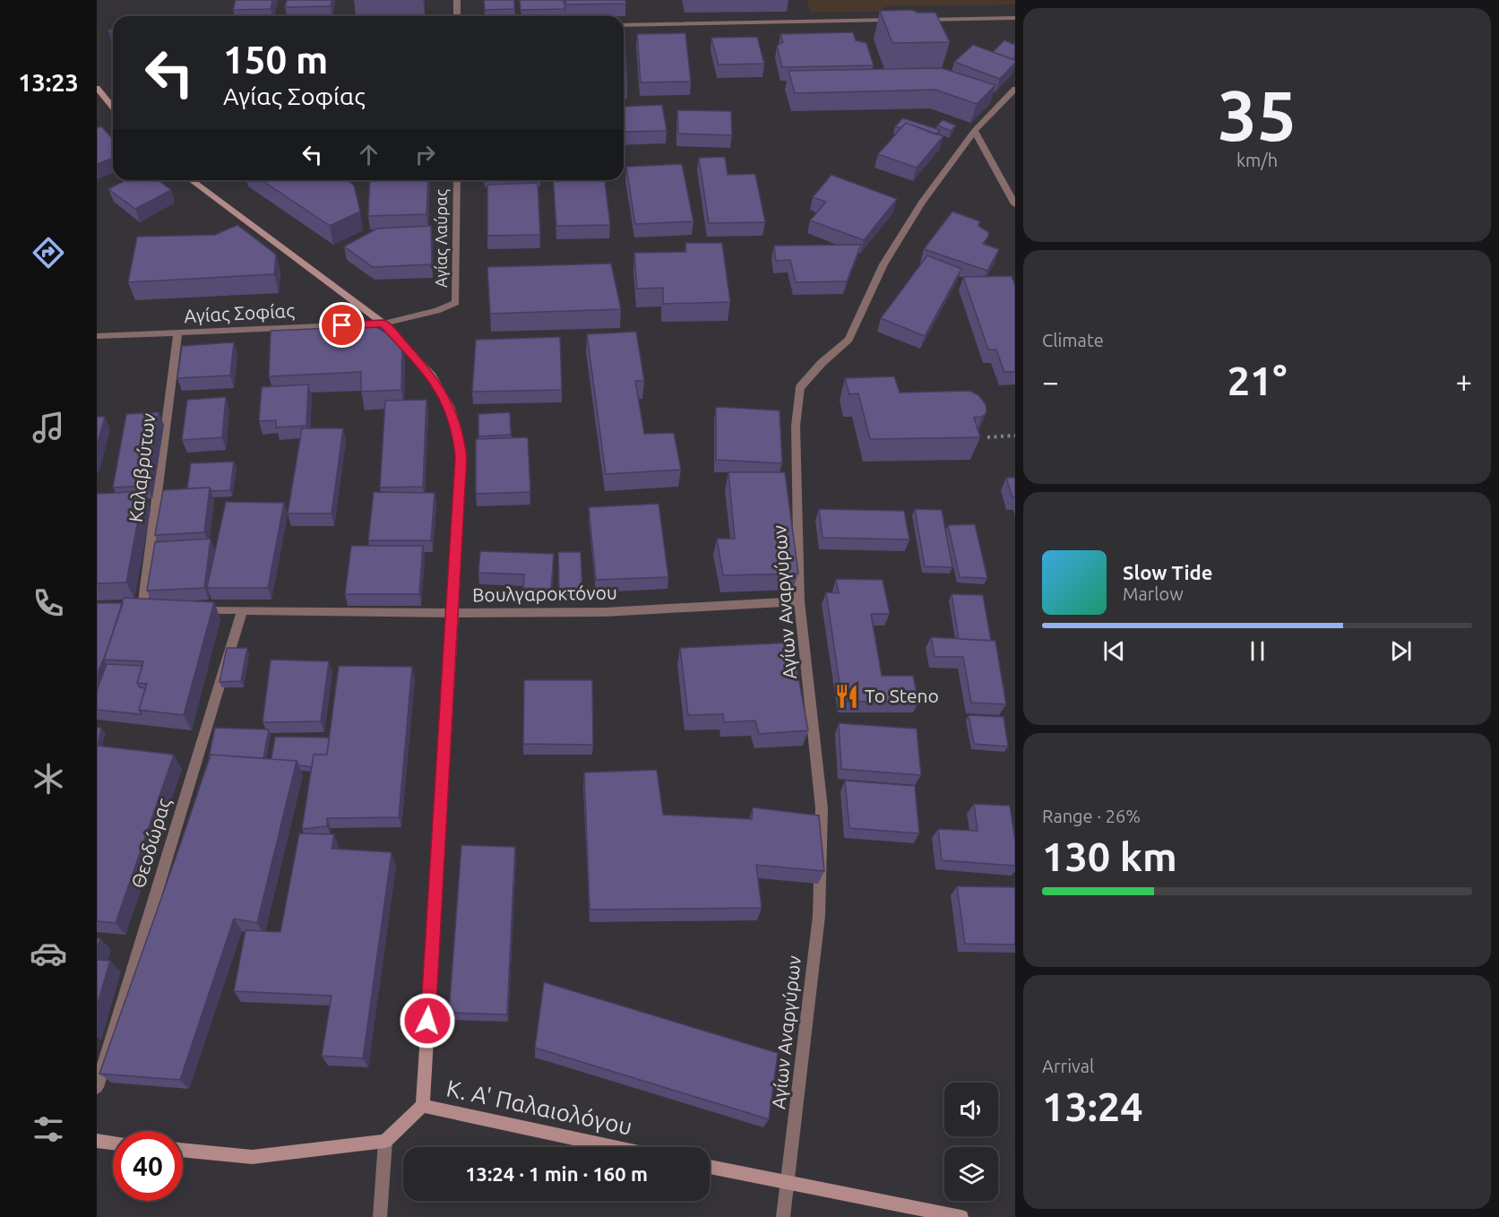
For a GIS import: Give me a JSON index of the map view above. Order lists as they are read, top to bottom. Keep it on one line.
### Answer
{"streets":{"street":["Αγίας Λαύρας","Αγίας Σοφίας","Καλαβρύτων","Βουλγαροκτόνου","Αγίων Αναργύρων","Θεοδώρας","Κ. Α' Παλαιολόγου"]},"crossings":[["Αγίας Λαύρας","Αγίας Σοφίας"],["Αγίας Σοφίας","Καλαβρύτων"],["Βουλγαροκτόνου","Αγίων Αναργύρων"],["Βουλγαροκτόνου","Θεοδώρας"]],"places":{"restaurant":["To Steno"]},"page":{"tabs":"13:23","tile":[["35","km/h"],"Climate",["Range · 26%","130 km"],["Arrival","13:24"]],"turn":["150 m","Αγίας Σοφίας"],"heat":["−","21°","+"],"song":["Slow Tide","Marlow"],"limit":"40","trip":"13:24 · 1 min · 160 m"}}
